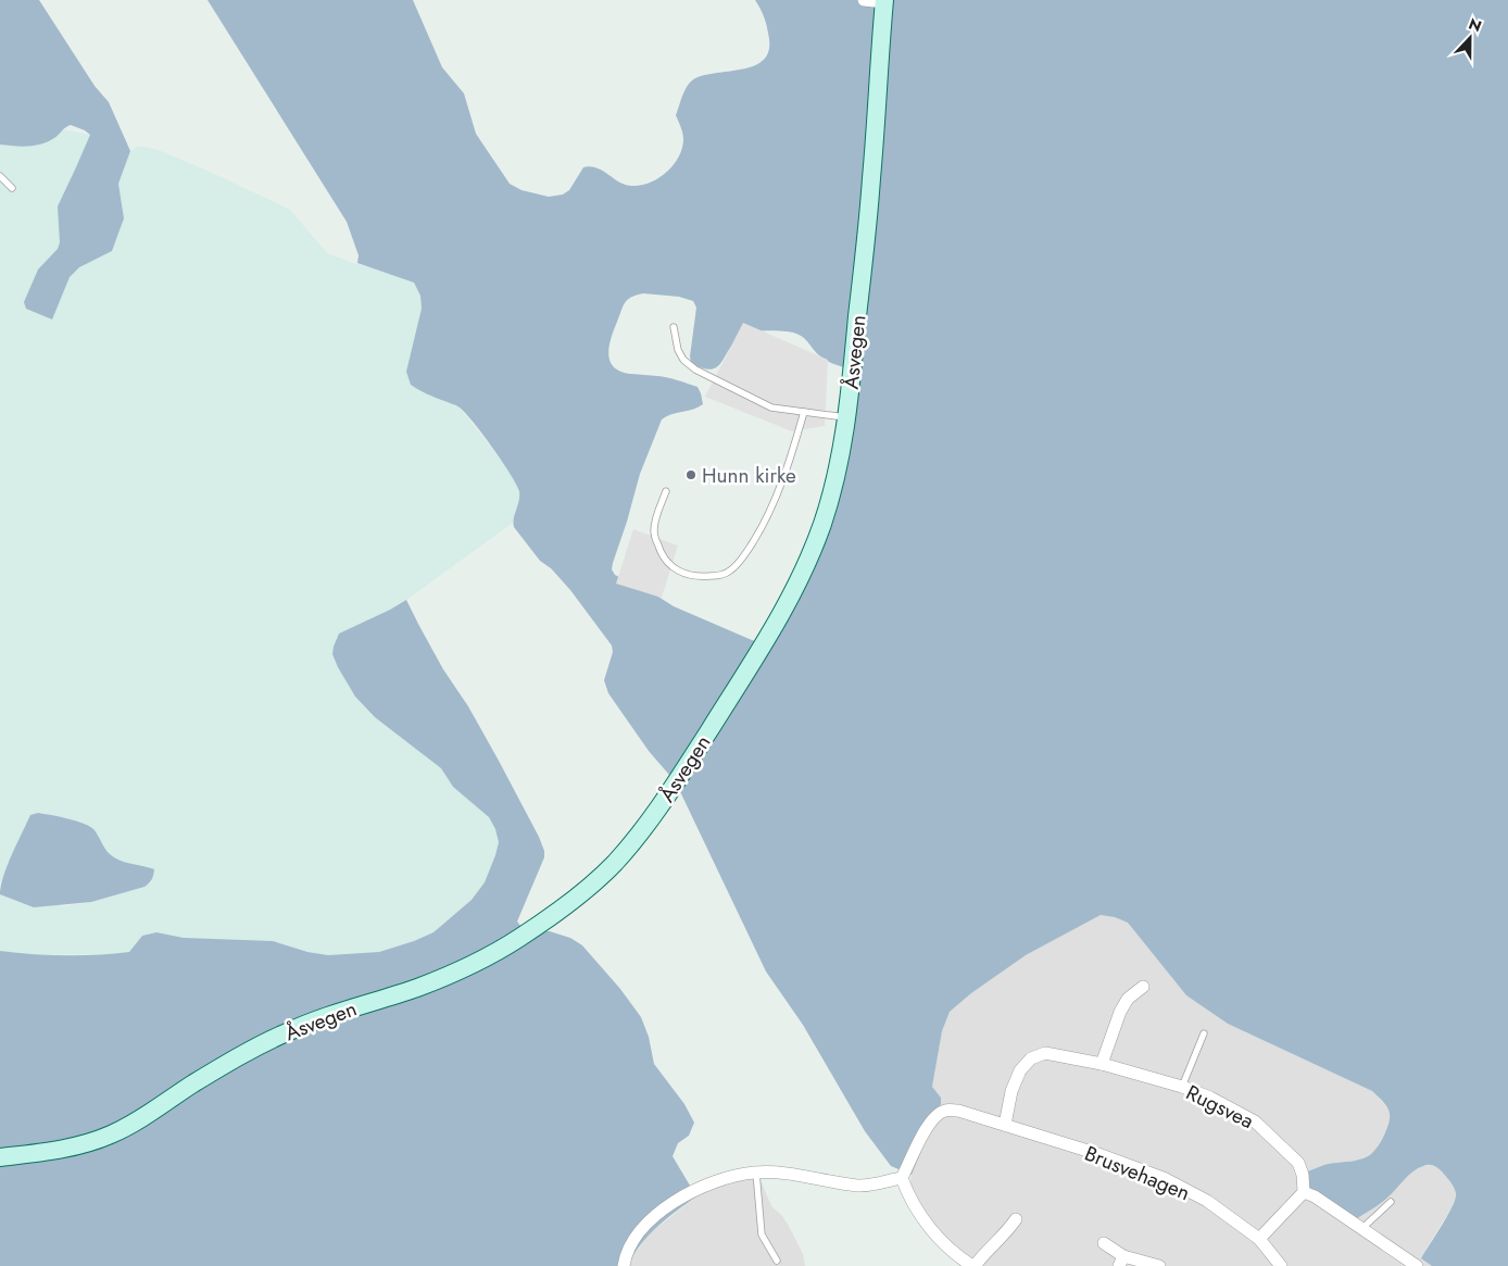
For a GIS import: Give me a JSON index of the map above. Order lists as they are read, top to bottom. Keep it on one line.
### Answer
{"streets":{"main road":["Åsvegen"],"street":["Rugsvea","Brusvehagen"]},"crossings":[["Rugsvea","Brusvehagen"]],"places":["Hunn kirke"],"north":"top"}
